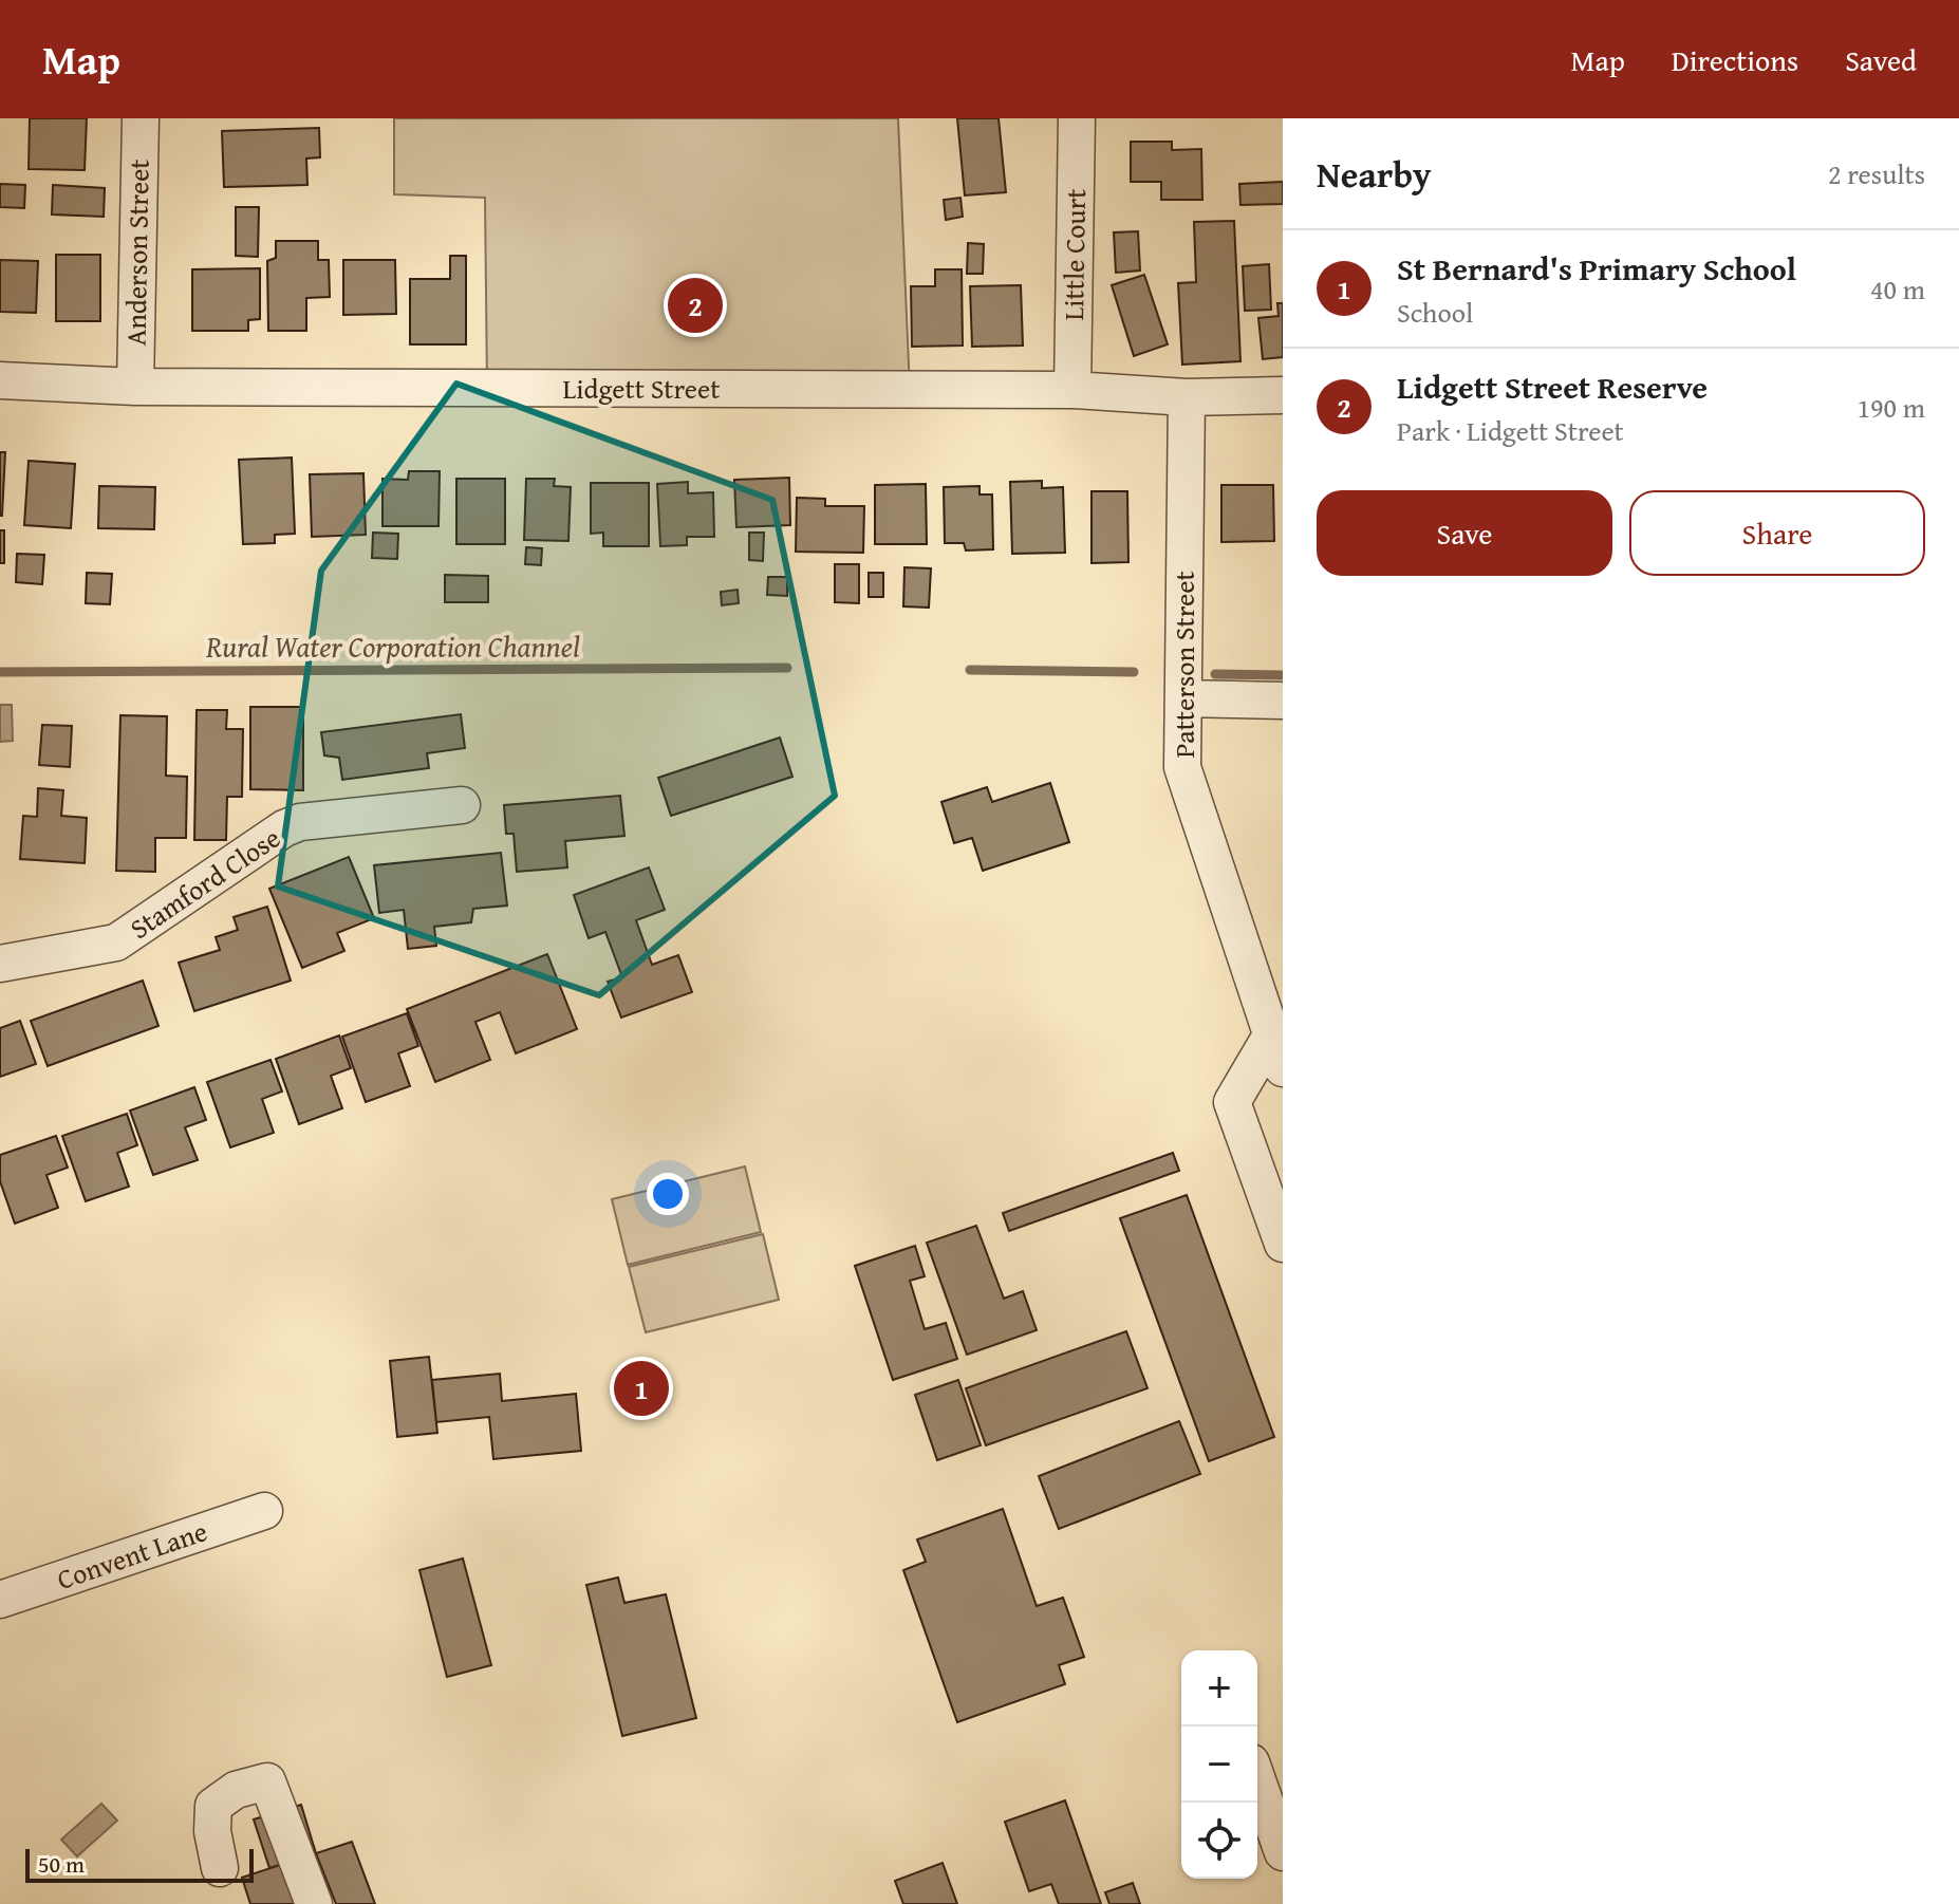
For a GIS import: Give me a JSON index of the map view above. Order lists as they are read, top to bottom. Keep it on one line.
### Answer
{"streets":{"street":["Anderson Street","Little Court","Lidgett Street","Patterson Street","Stamford Close","Convent Lane"]},"crossings":[["Anderson Street","Lidgett Street"],["Little Court","Lidgett Street"],["Lidgett Street","Patterson Street"]],"water":["Rural Water Corporation Channel"],"scale_bar":"50 m","page":{"header":"Map","nav":["Map","Directions","Saved"],"heading":["Nearby","2 results"],"list":[{"mark":"1","name":"St Bernard's Primary School","note":"School","value":"40 m"},{"mark":"2","name":"Lidgett Street Reserve","note":"Park · Lidgett Street","value":"190 m"}],"pins":["2","1"],"buttons":["Save","Share"],"map_buttons":["+","−"],"scale":"50 m"}}
